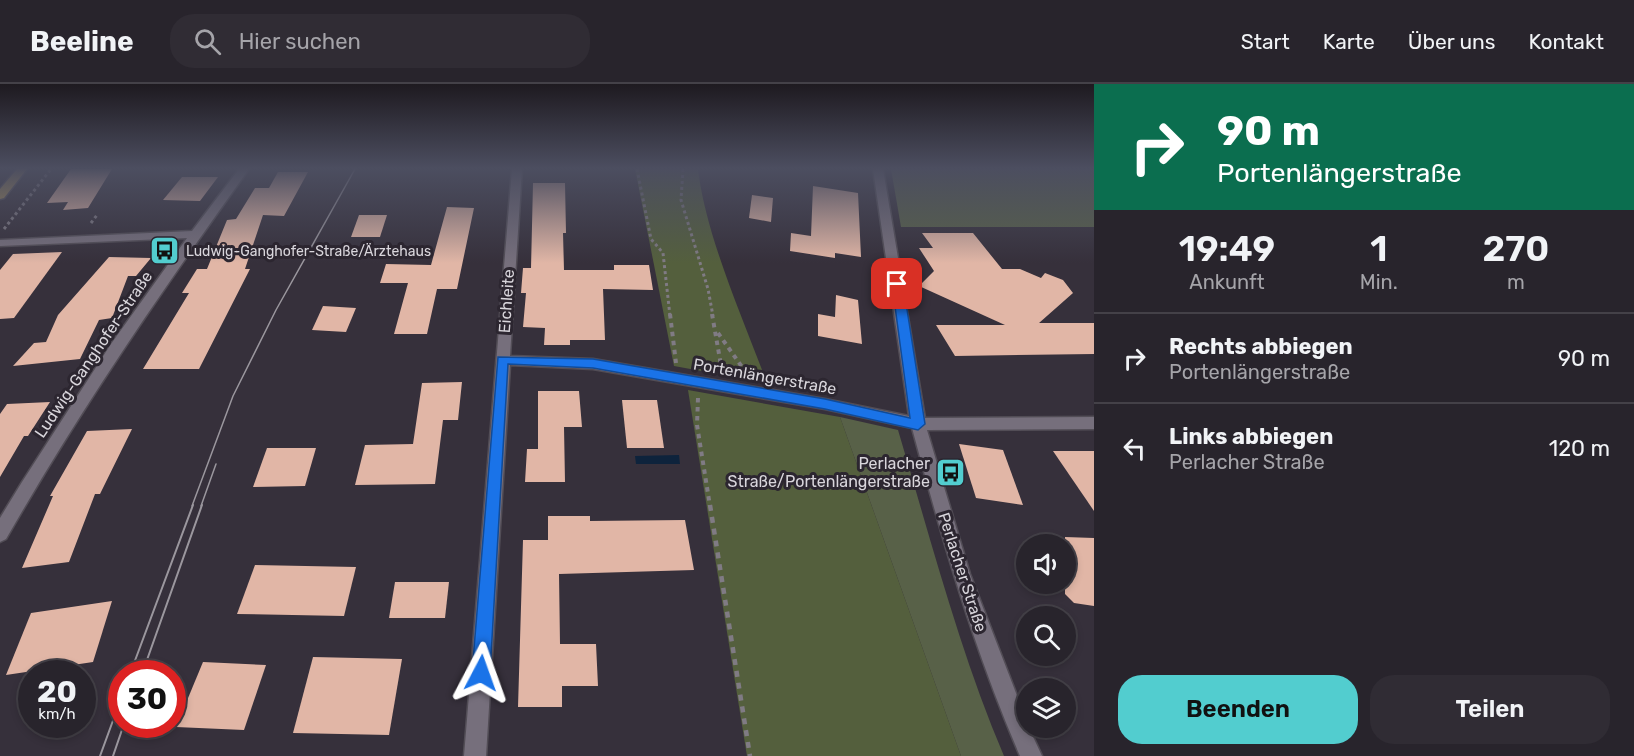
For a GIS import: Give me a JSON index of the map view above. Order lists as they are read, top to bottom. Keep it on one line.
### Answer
{"streets":{"street":["Eichleite","Ludwig-Ganghofer-Straße","Portenlängerstraße","Perlacher Straße"]},"crossings":[["Eichleite","Portenlängerstraße"],["Portenlängerstraße","Perlacher Straße"]],"places":{"bus stop":["Ludwig-Ganghofer-Straße/Ärztehaus","Perlacher Straße/Portenlängerstraße"]},"page":{"header":"Beeline","search":"Hier suchen","nav":["Start","Karte","Über uns","Kontakt"],"turn":["90 m","Portenlängerstraße"],"eta":["19:49","Ankunft","1","Min.","270","m"],"list":[{"name":"Rechts abbiegen","note":"Portenlängerstraße","value":"90 m"},{"name":"Links abbiegen","note":"Perlacher Straße","value":"120 m"}],"speed":"20 km/h","limit":"30","buttons":["Beenden","Teilen"]}}
